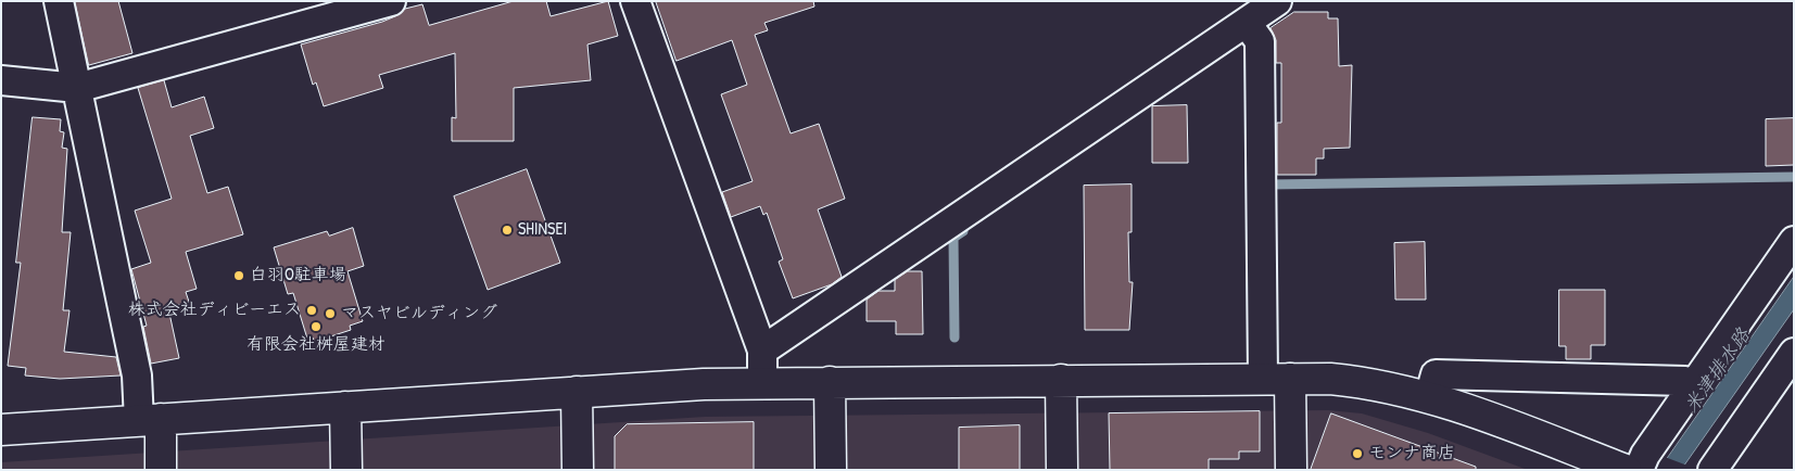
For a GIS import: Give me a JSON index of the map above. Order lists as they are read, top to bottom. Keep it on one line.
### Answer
{"water":["米津排水路"],"places":["SHINSEI","白羽O駐車場","株式会社ディビーエス","マスヤビルディング","有限会社桝屋建材","モンナ商店"]}
